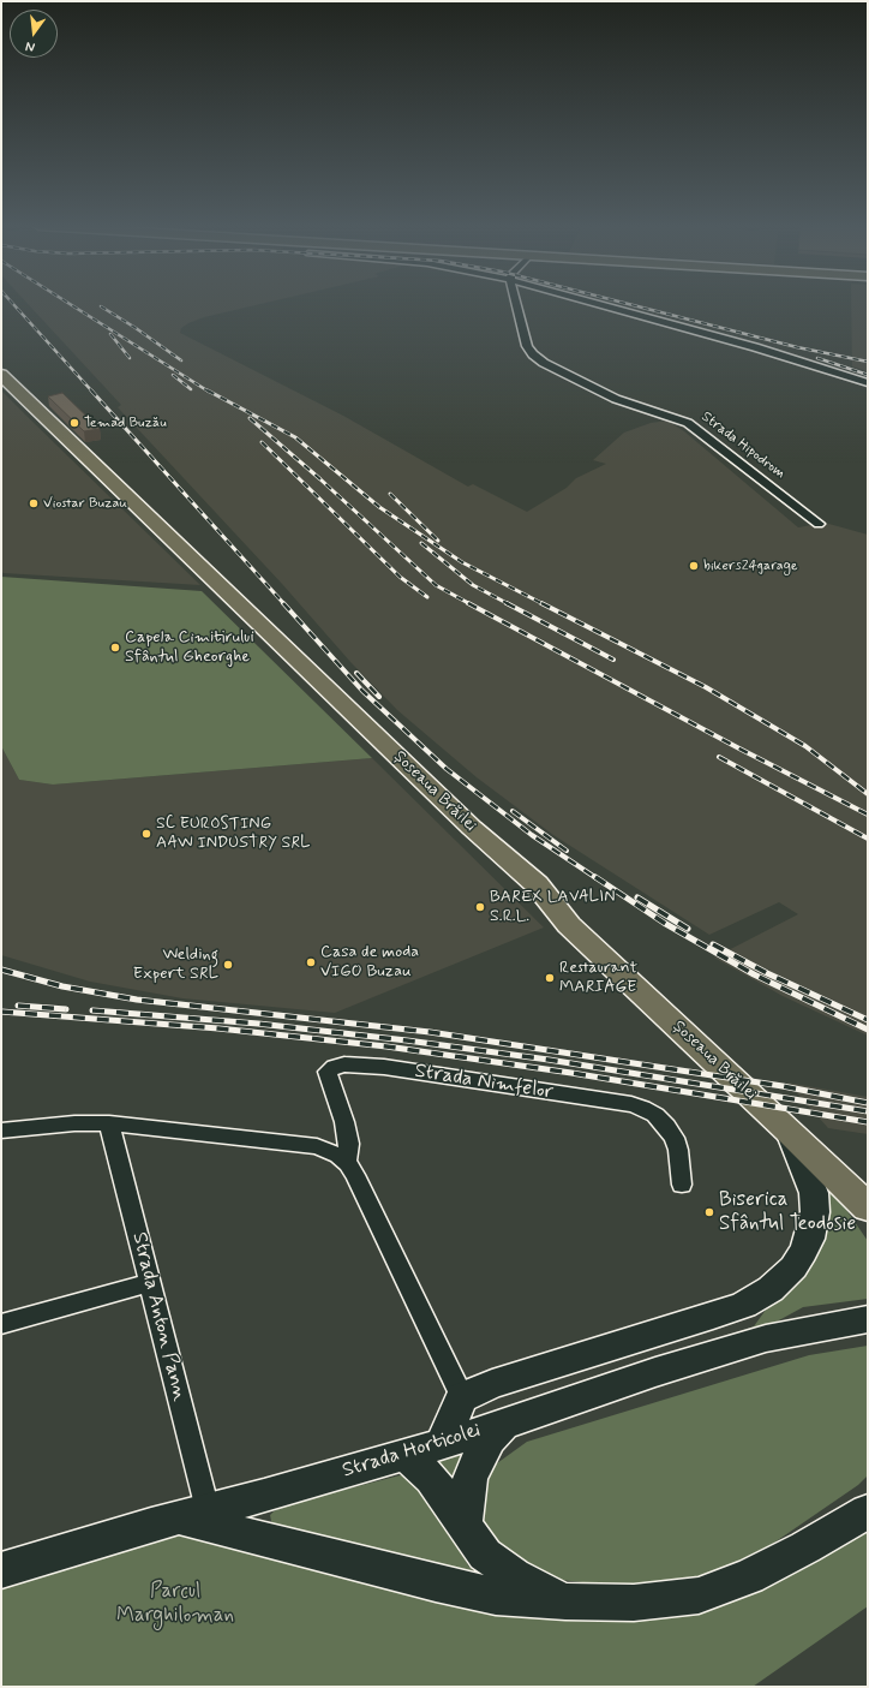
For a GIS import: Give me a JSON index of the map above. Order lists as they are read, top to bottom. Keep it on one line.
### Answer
{"streets":{"main road":["Șoseaua Brăilei","Strada Horticolei"],"street":["Strada Hipodrom","Strada Nimfelor","Strada Anton Pann"]},"crossings":[["Strada Anton Pann","Strada Horticolei"]],"parks":["Parcul Marghiloman"],"places":["Temad Buzău","Viostar Buzau","bikers24garage","Capela Cimitirului Sfântul Gheorghe","SC EUROSTING AAW INDUSTRY SRL","BAREX LAVALIN S.R.L.","Casa de moda VIGO Buzau","Welding Expert SRL","Restaurant MARIAGE","Biserica Sfântul Teodosie"],"north":"bottom"}
